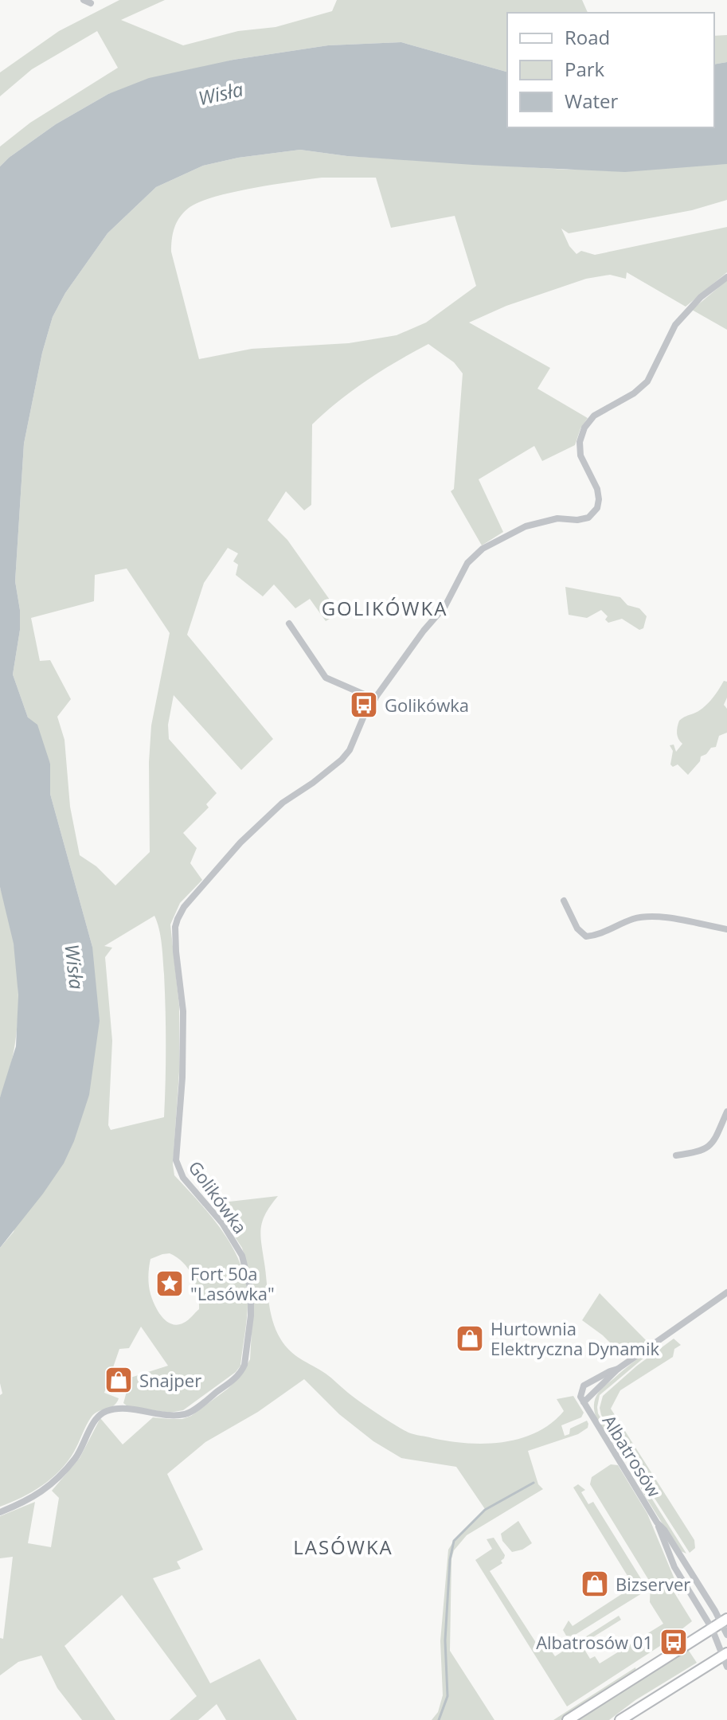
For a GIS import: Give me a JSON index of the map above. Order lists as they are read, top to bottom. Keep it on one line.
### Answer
{"streets":{"street":["Golikówka","Albatrosów"]},"districts":["GOLIKÓWKA","LASÓWKA"],"water":["Wisła"],"places":{"bus stop":["Golikówka","Albatrosów 01"],"place":["Fort 50a \"Lasówka\""],"shop":["Hurtownia Elektryczna Dynamik","Snajper","Bizserver"]},"legend":["Road","Park","Water"]}
